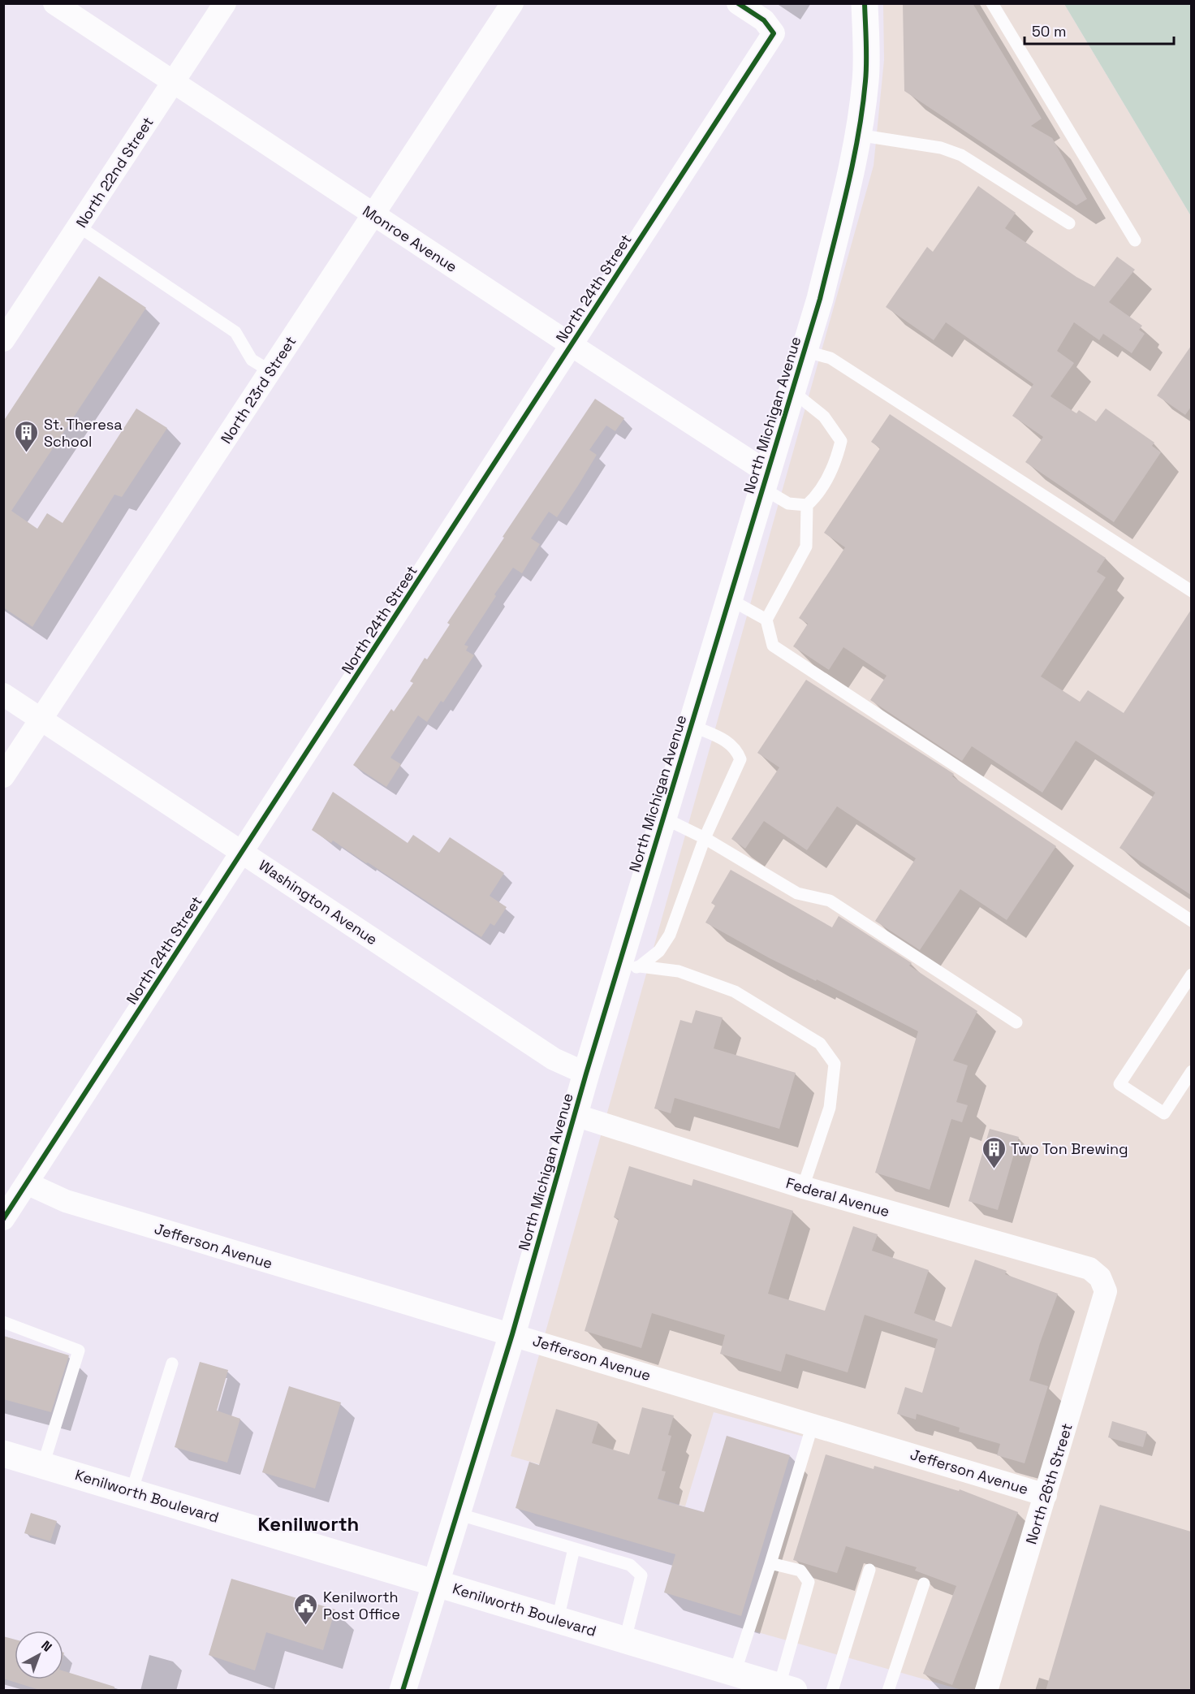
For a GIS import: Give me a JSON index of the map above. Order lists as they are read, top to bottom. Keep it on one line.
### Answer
{"streets":{"street":["North 22nd Street","Monroe Avenue","North 24th Street","North 23rd Street","North Michigan Avenue","Washington Avenue","Federal Avenue","Jefferson Avenue","North 26th Street","Kenilworth Boulevard"]},"crossings":[["North 22nd Street","Monroe Avenue"],["Monroe Avenue","North 24th Street"],["Monroe Avenue","North 23rd Street"],["Monroe Avenue","North Michigan Avenue"],["North 24th Street","Washington Avenue"],["North 24th Street","Jefferson Avenue"],["North 23rd Street","Washington Avenue"],["North Michigan Avenue","Washington Avenue"],["North Michigan Avenue","Federal Avenue"],["North Michigan Avenue","Jefferson Avenue"],["North Michigan Avenue","Kenilworth Boulevard"],["Federal Avenue","North 26th Street"],["Jefferson Avenue","North 26th Street"]],"districts":["Kenilworth"],"places":{"building":["St. Theresa School","Two Ton Brewing"],"public building":["Kenilworth Post Office"]},"scale_bar":"50 m","north":"top right"}
